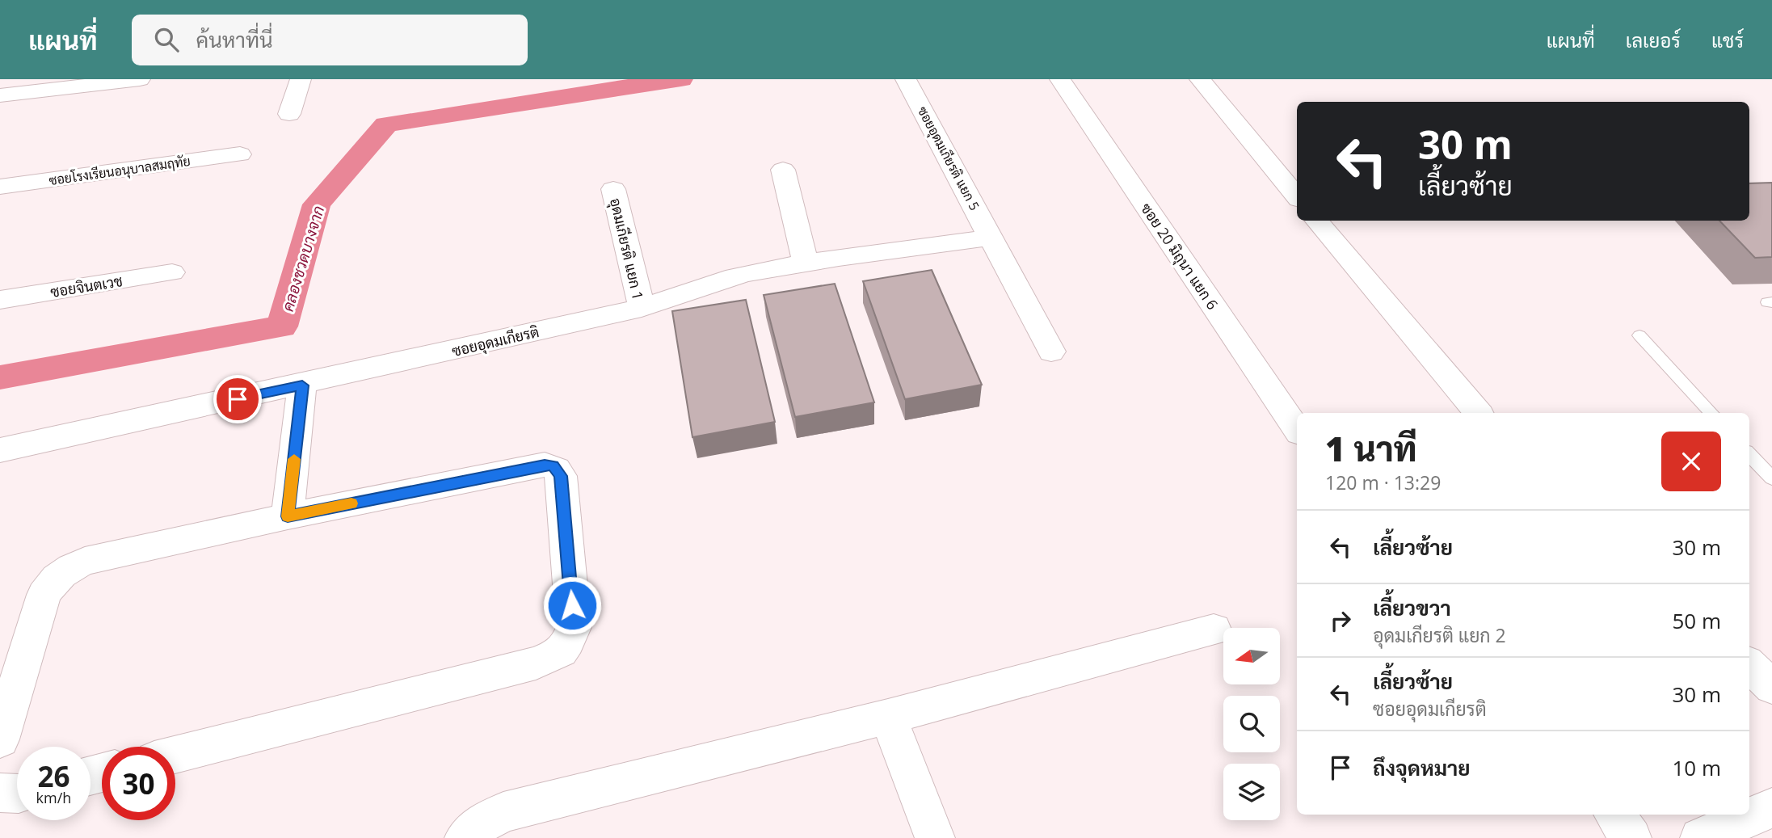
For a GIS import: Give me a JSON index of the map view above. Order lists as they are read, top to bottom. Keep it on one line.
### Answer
{"streets":{"street":["ซอยอุดมเกียรติ แยก 5","ซอยโรงเรียนอนุบาลสมฤทัย","อุดมเกียรติ แยก 1","ซอย 20 มิถุนา แยก 6","ซอยจินตเวช","ซอยอุดมเกียรติ"]},"crossings":[["ซอยอุดมเกียรติ แยก 5","ซอยอุดมเกียรติ"],["อุดมเกียรติ แยก 1","ซอยอุดมเกียรติ"]],"water":["คลองชวดบางจาก"],"north":"left","page":{"header":"แผนที่","search":"ค้นหาที่นี่","nav":["แผนที่","เลเยอร์","แชร์"],"turn":["30 m","เลี้ยวซ้าย"],"heading":["1 นาที","120 m · 13:29"],"list":[{"name":"เลี้ยวซ้าย","value":"30 m"},{"name":"เลี้ยวขวา","note":"อุดมเกียรติ แยก 2","value":"50 m"},{"name":"เลี้ยวซ้าย","note":"ซอยอุดมเกียรติ","value":"30 m"},{"name":"ถึงจุดหมาย","value":"10 m"}],"speed":"26 km/h","limit":"30"}}
